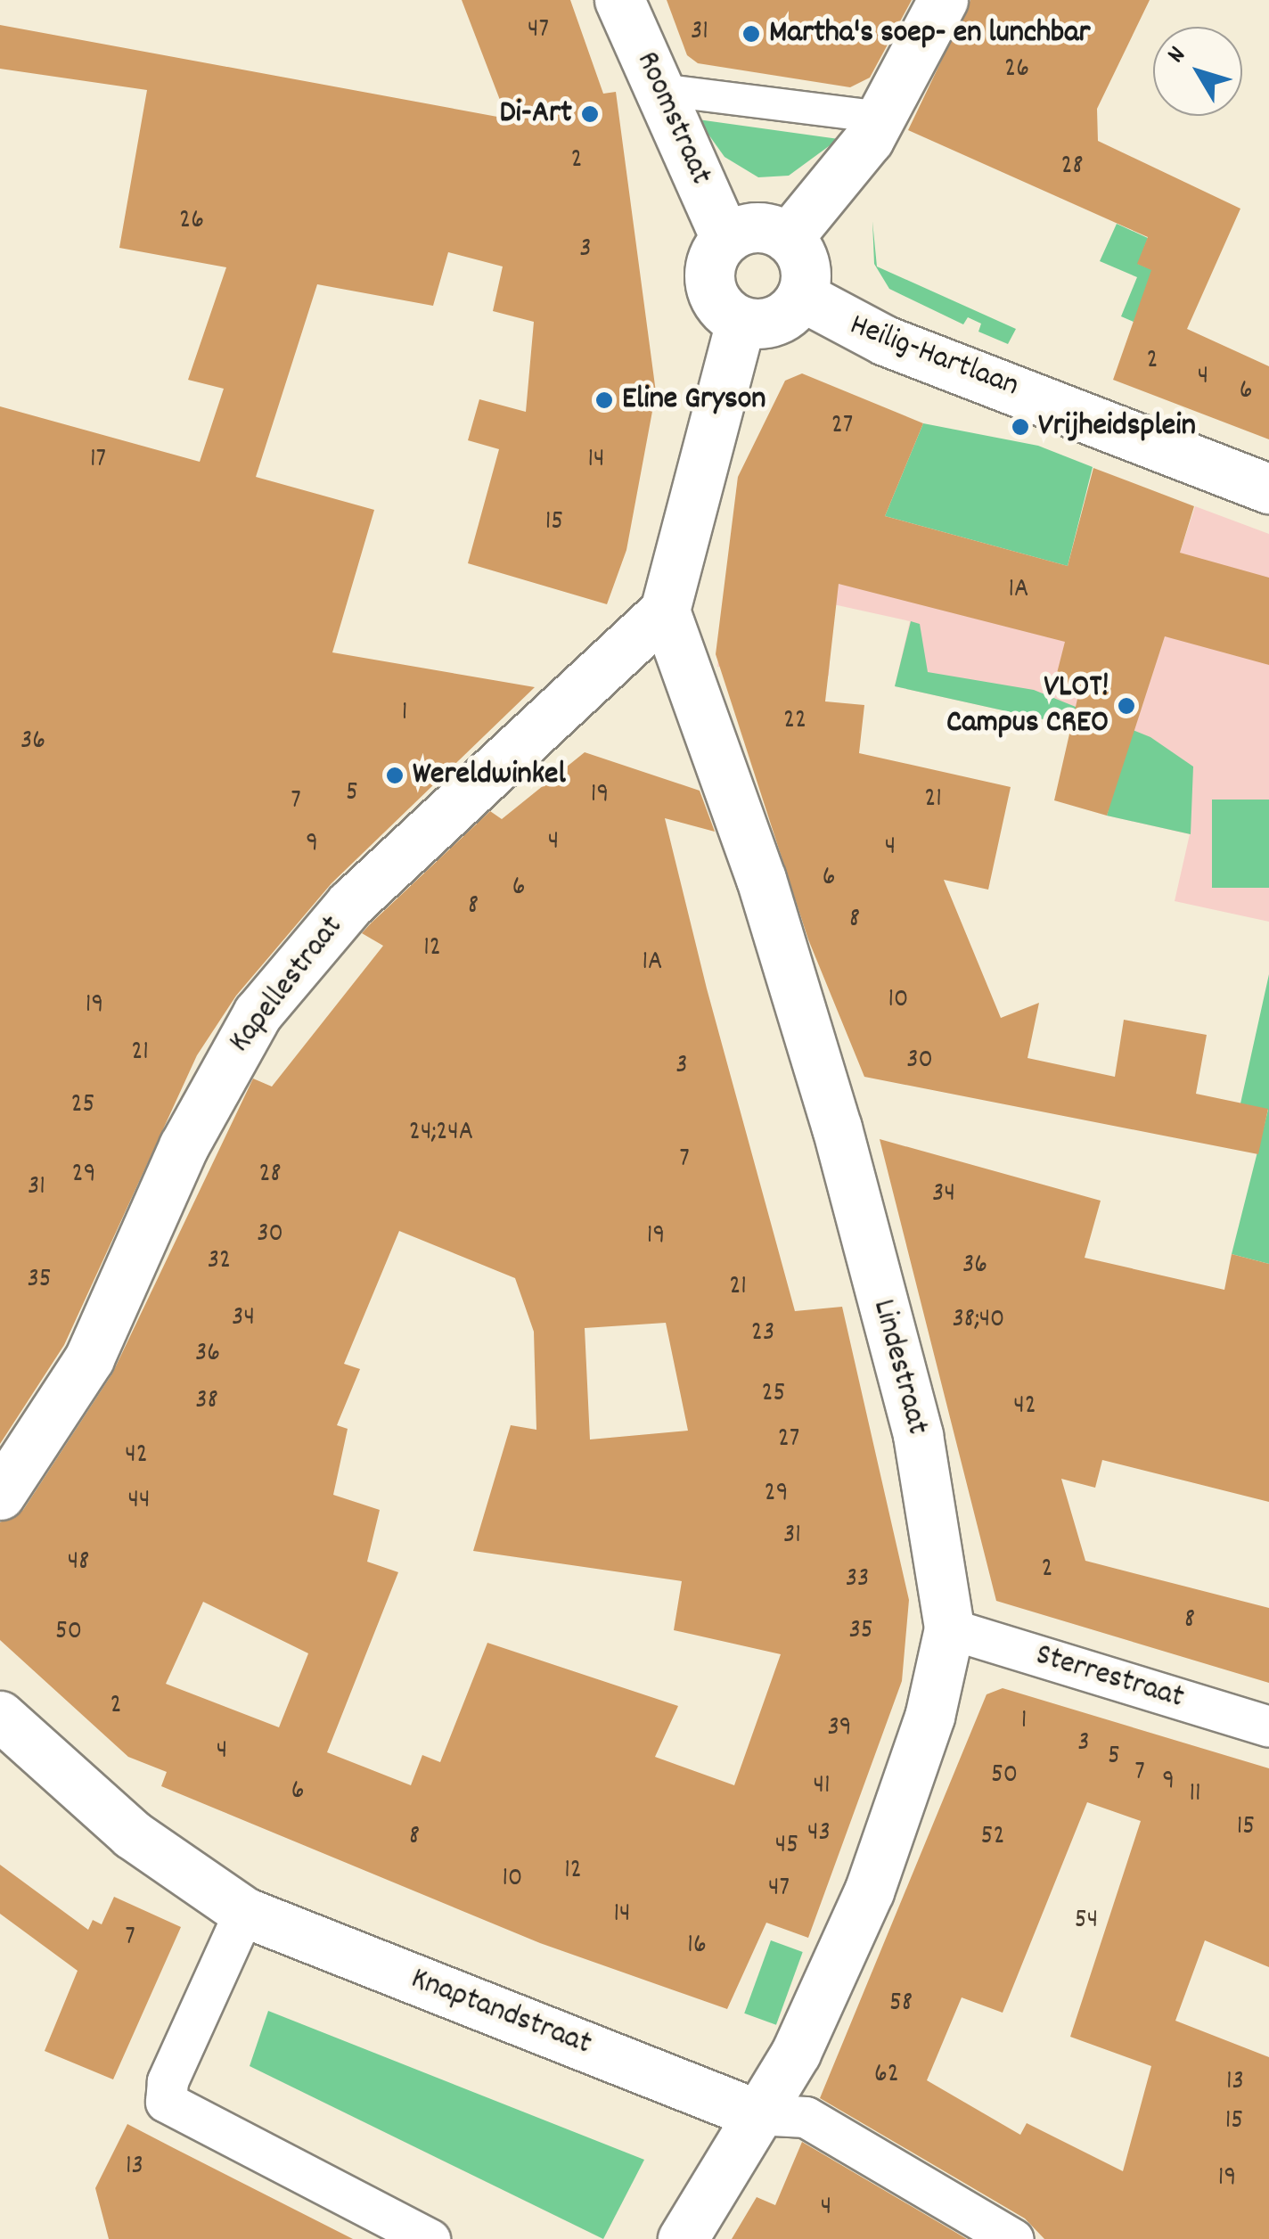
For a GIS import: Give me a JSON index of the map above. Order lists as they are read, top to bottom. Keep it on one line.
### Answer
{"streets":{"street":["Roomstraat","Heilig-Hartlaan","Kapellestraat","Lindestraat","Sterrestraat","Knaptandstraat"]},"crossings":[["Roomstraat","Heilig-Hartlaan"],["Kapellestraat","Lindestraat"],["Lindestraat","Sterrestraat"],["Lindestraat","Knaptandstraat"]],"places":["Martha's soep- en lunchbar","Di-Art","Eline Gryson","Vrijheidsplein","VLOT! Campus CREO","Wereldwinkel"],"house_numbers":["47","31","26","2","28","26","3","2","4","6","27","17","14","15","1A","1","22","36","5","19","21","7","4","9","4","6","6","8","8","12","1A","10","19","21","30","3","25","24;24A","7","29","28","31","34","30","19","32","36","35","21","34","38;40","23","36","25","38","42","27","42","29","44","31","48","2","33","8","35","50","2","1","39","3","4","5","7","50","9","41","6","11","15","43","8","52","45","12","10","47","14","54","7","16","58","62","13","15","13","19","4"],"north":"top left"}
